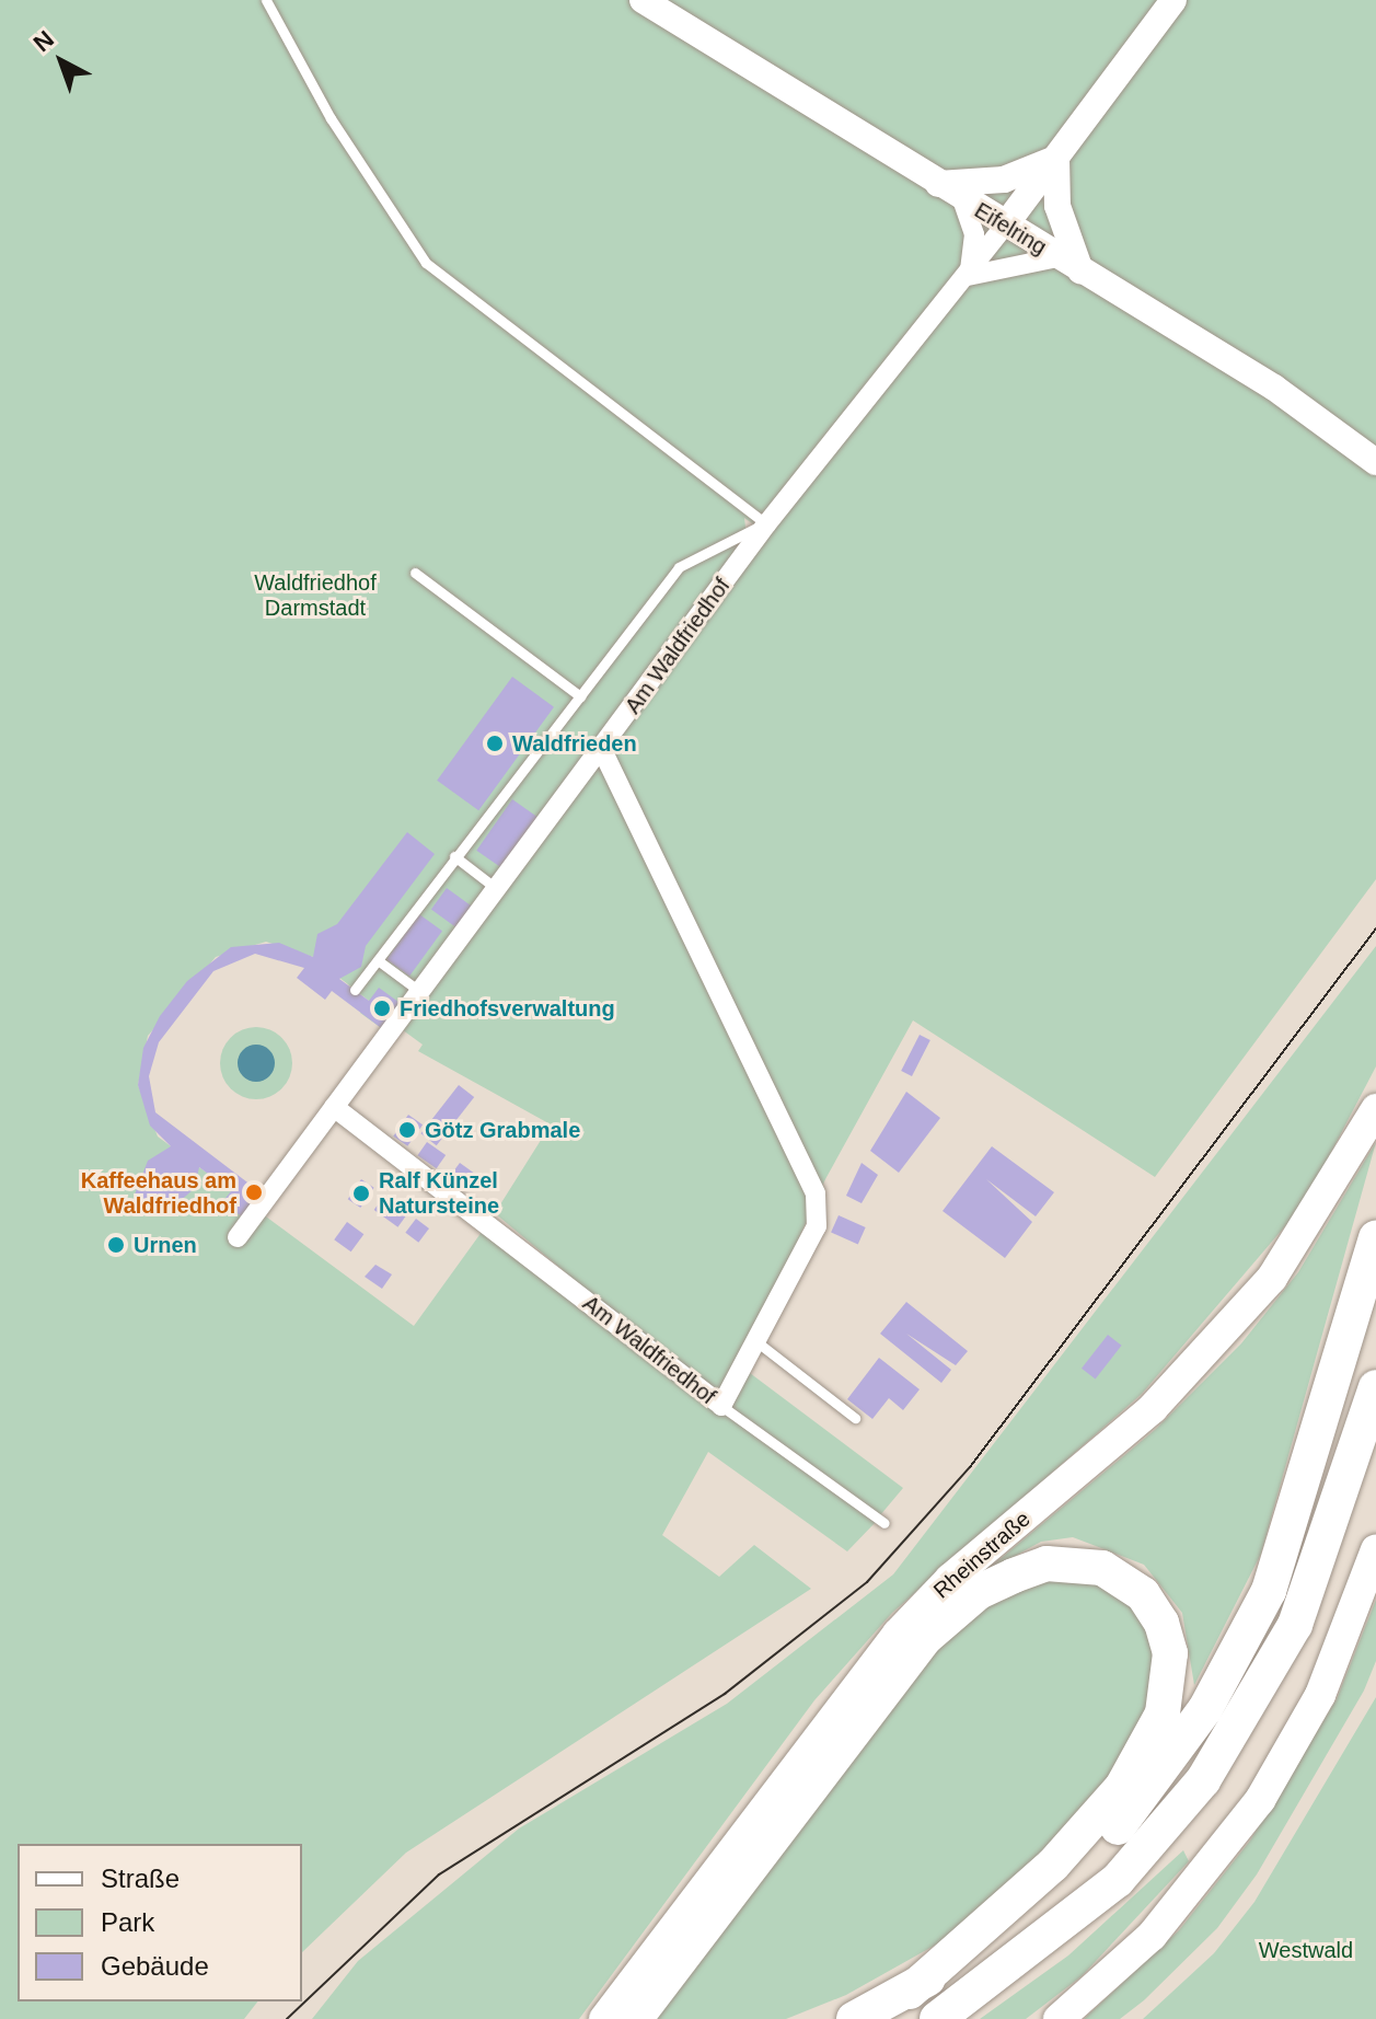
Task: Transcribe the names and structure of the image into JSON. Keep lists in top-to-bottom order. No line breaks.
{"streets":{"main road":["Eifelring","Rheinstraße"],"street":["Am Waldfriedhof"]},"crossings":[["Eifelring","Am Waldfriedhof"]],"parks":["Waldfriedhof Darmstadt","Westwald"],"places":["Waldfrieden","Friedhofsverwaltung","Götz Grabmale","Kaffeehaus am Waldfriedhof","Ralf Künzel Natursteine","Urnen"],"legend":["Straße","Park","Gebäude"],"north":"top left"}
